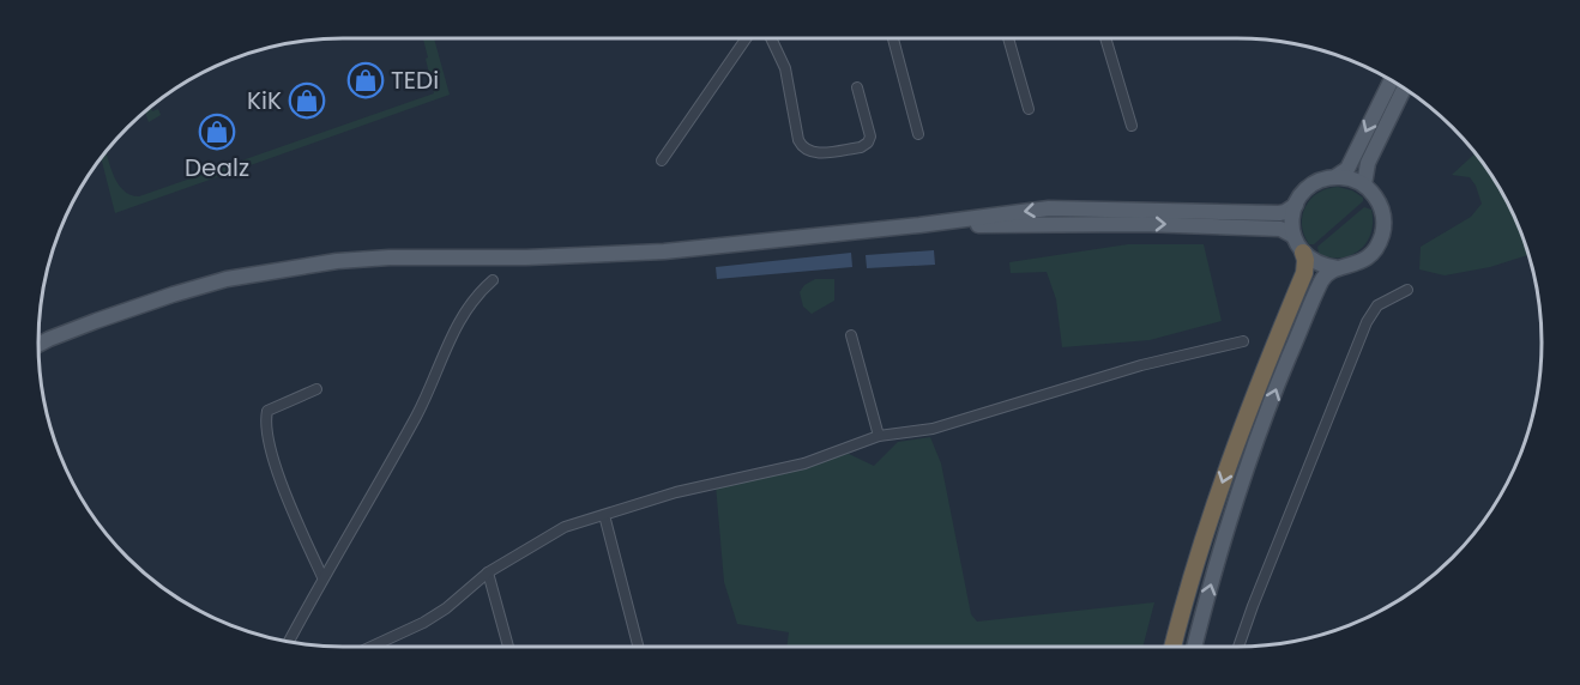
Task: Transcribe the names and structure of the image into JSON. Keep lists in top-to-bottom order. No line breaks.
{"places":{"shop":["TEDi","KiK","Dealz"]}}
